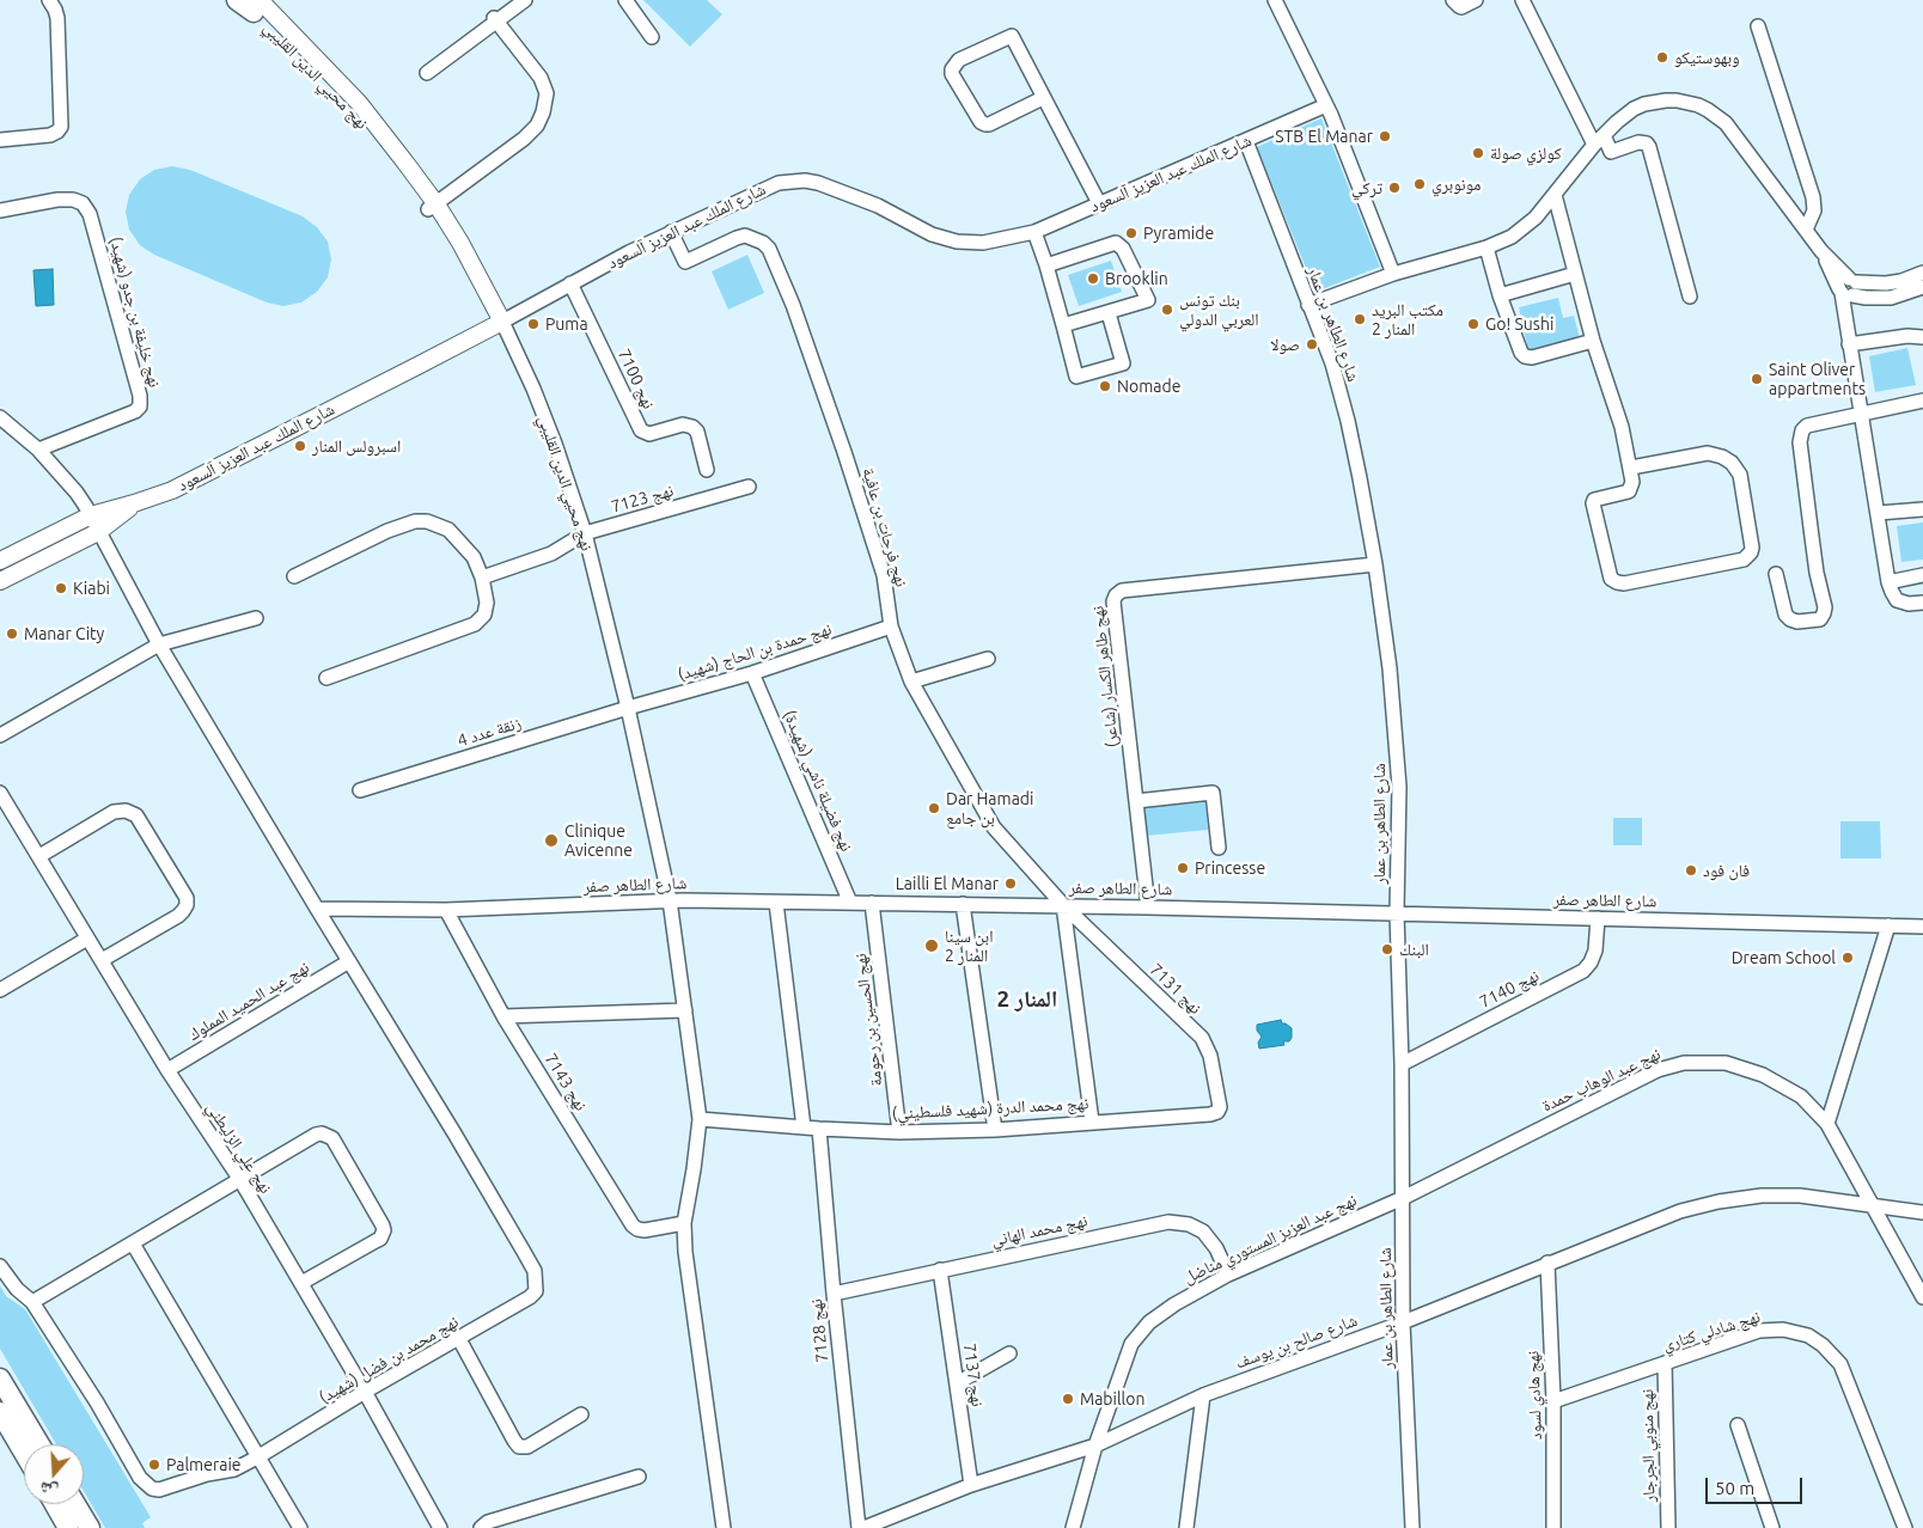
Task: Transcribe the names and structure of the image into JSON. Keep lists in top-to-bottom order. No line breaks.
{"streets":{"main road":["نهج محيي الدين القليبي","شارع الملك عبد العزيز آلسعود"],"street":["نهج خليفة بن جدو (شهيد)","شارع الطاهر بن عمار","نهج 7100","نهج 7123","نهج فرحات بن عافية","نهج حمدة بن الحاج (شهيد)","نهج طاهر الكسار (شاعر)","زنقة عدد 4","نهج فضيلة ناشي (شهيدة)","شارع الطاهر صفر","نهج 7131","نهج 7140","نهج عبد الحميد المملوك","نهج الحسين بن رحومة","نهج عبد الوهاب حمدة","نهج 7143","نهج محمد الدرة (شهيد فلسطيني)","نهج علي الزليطني","نهج محمد الهاني","نهج عبد العزيز المستوري مناضل","نهج 7128","نهج شادلي كتاري","شارع صالح بن يوسف","نهج محمد بن فضل (شهيد)","نهج 7137","نهج هادي لسود","نهج منوبي الجرجار"]},"crossings":[["نهج محيي الدين القليبي","شارع الملك عبد العزيز آلسعود"],["نهج محيي الدين القليبي","نهج 7123"],["نهج محيي الدين القليبي","نهج حمدة بن الحاج (شهيد)"],["نهج محيي الدين القليبي","زنقة عدد 4"],["نهج محيي الدين القليبي","شارع الطاهر صفر"],["نهج محيي الدين القليبي","نهج 7143"],["نهج محيي الدين القليبي","نهج محمد الدرة (شهيد فلسطيني)"],["شارع الملك عبد العزيز آلسعود","شارع الطاهر بن عمار"],["شارع الملك عبد العزيز آلسعود","نهج 7100"],["شارع الملك عبد العزيز آلسعود","نهج فرحات بن عافية"],["شارع الطاهر بن عمار","نهج طاهر الكسار (شاعر)"],["شارع الطاهر بن عمار","شارع الطاهر صفر"],["شارع الطاهر بن عمار","نهج 7140"],["شارع الطاهر بن عمار","نهج عبد الوهاب حمدة"],["شارع الطاهر بن عمار","نهج عبد العزيز المستوري مناضل"],["شارع الطاهر بن عمار","شارع صالح بن يوسف"],["نهج فرحات بن عافية","نهج حمدة بن الحاج (شهيد)"],["نهج فرحات بن عافية","شارع الطاهر صفر"],["نهج فرحات بن عافية","نهج 7131"],["نهج حمدة بن الحاج (شهيد)","زنقة عدد 4"],["نهج حمدة بن الحاج (شهيد)","نهج فضيلة ناشي (شهيدة)"],["نهج طاهر الكسار (شاعر)","شارع الطاهر صفر"],["نهج فضيلة ناشي (شهيدة)","شارع الطاهر صفر"],["شارع الطاهر صفر","نهج 7131"],["شارع الطاهر صفر","نهج 7140"],["شارع الطاهر صفر","نهج الحسين بن رحومة"],["شارع الطاهر صفر","نهج 7143"],["نهج 7131","نهج محمد الدرة (شهيد فلسطيني)"],["نهج عبد الحميد المملوك","نهج علي الزليطني"],["نهج عبد الحميد المملوك","نهج محمد بن فضل (شهيد)"],["نهج الحسين بن رحومة","نهج محمد الدرة (شهيد فلسطيني)"],["نهج عبد الوهاب حمدة","نهج عبد العزيز المستوري مناضل"],["نهج عبد الوهاب حمدة","شارع صالح بن يوسف"],["نهج محمد الدرة (شهيد فلسطيني)","نهج 7128"],["نهج علي الزليطني","نهج محمد بن فضل (شهيد)"],["نهج محمد الهاني","نهج عبد العزيز المستوري مناضل"],["نهج محمد الهاني","نهج 7128"],["نهج محمد الهاني","نهج 7137"],["نهج عبد العزيز المستوري مناضل","شارع صالح بن يوسف"],["نهج شادلي كتاري","نهج هادي لسود"],["نهج شادلي كتاري","نهج منوبي الجرجار"],["شارع صالح بن يوسف","نهج 7137"],["شارع صالح بن يوسف","نهج هادي لسود"]],"districts":["المنار 2"],"places":["وبهوستيكو","STB El Manar","كولزي صولة","مونوبري","تركي","Pyramide","Brooklin","بنك تونس العربي الدولي","مكتب البريد المنار 2","Puma","Go! Sushi","صولا","Saint Oliver appartments","Nomade","اسبرولس المنار","Kiabi","Manar City","Dar Hamadi بن جامع","Clinique Avicenne","Princesse","فان فود","Lailli El Manar","ابن سينا المنار 2","البنك","Dream School","Mabillon","Palmeraie"],"scale_bar":"50 m","north":"bottom"}
